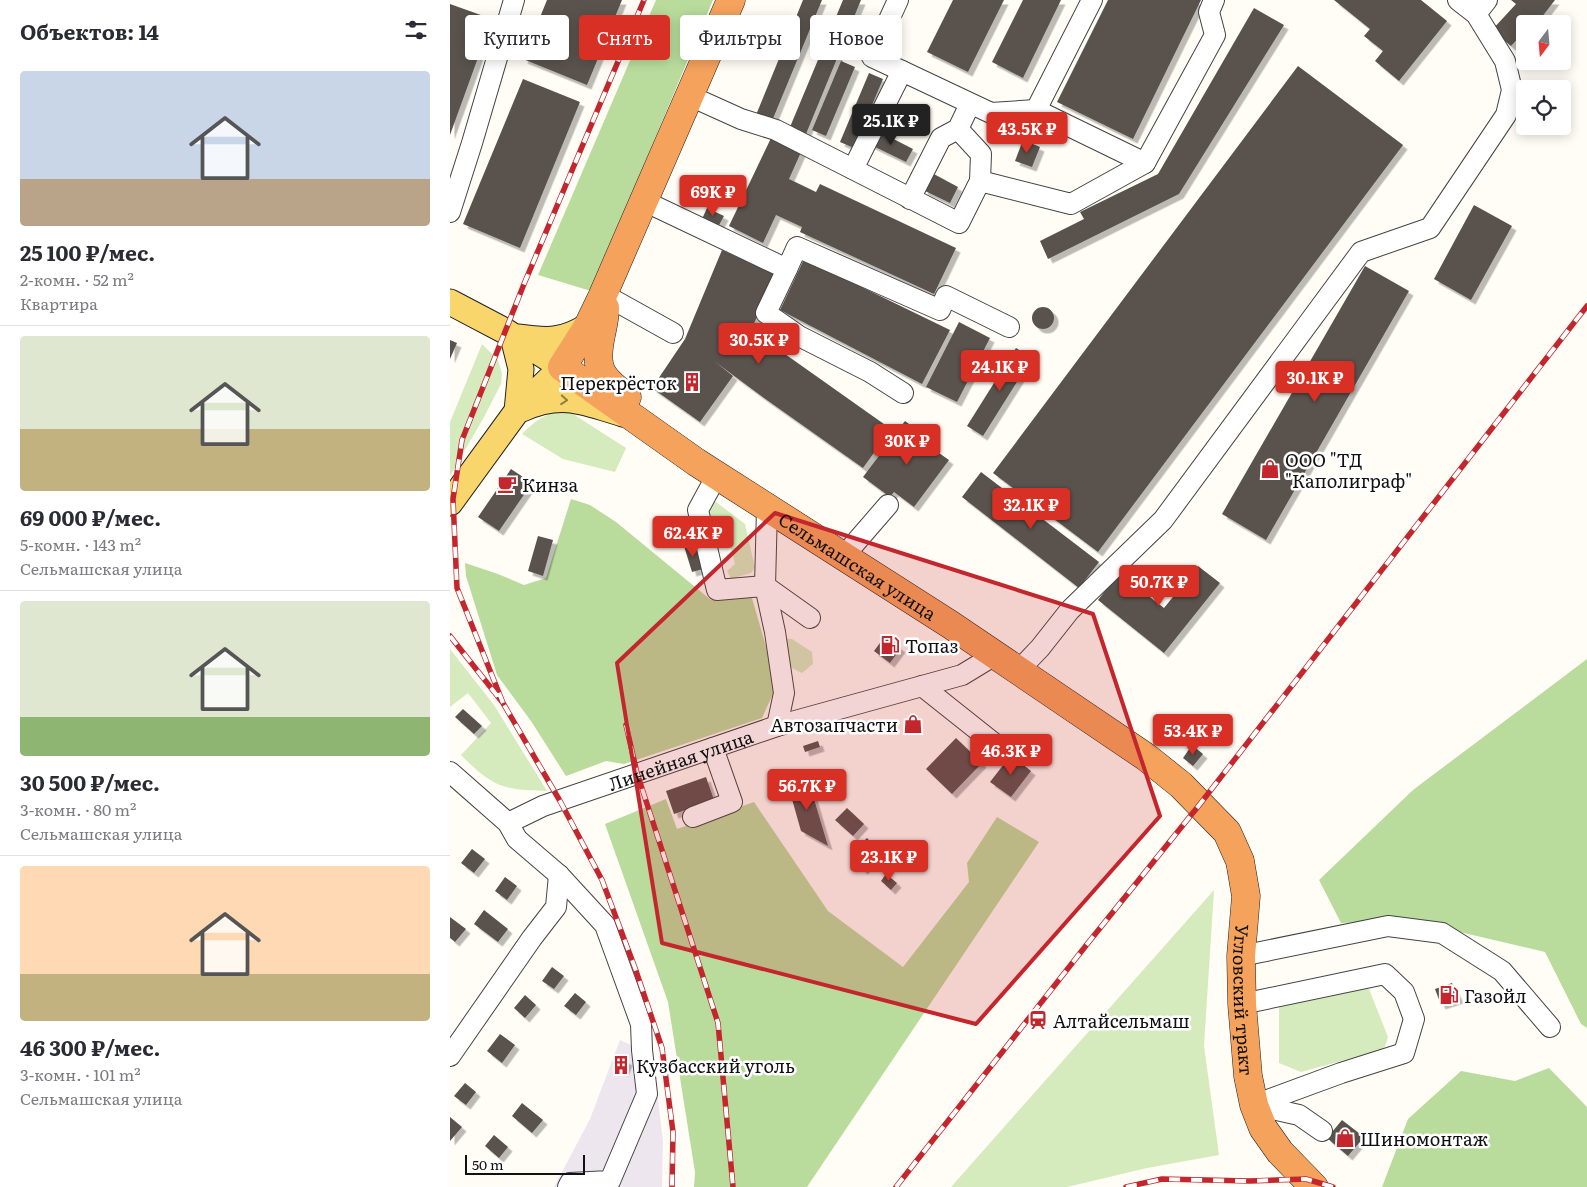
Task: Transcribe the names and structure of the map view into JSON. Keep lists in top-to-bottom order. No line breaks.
{"streets":{"highway":["Сельмашская улица","Угловский тракт"],"street":["Линейная улица"]},"crossings":[["Сельмашская улица","Линейная улица"],["Сельмашская улица","Угловский тракт"]],"places":{"building":["Перекрёсток","Кузбасский уголь"],"shop":["ООО \"ТД \"Каполиграф\"","Автозапчасти","Шиномонтаж"],"cafe":["Кинза"],"fuel station":["Топаз","Газойл"],"station":["Алтайсельмаш"]},"scale_bar":"50 m","north":"bottom","page":{"heading":"Объектов: 14","chip":["Купить","Снять","Фильтры","Новое"],"list":[{"name":"25 100 ₽/мес.","note":"2-комн. · 52 m² · Квартира"},{"name":"69 000 ₽/мес.","note":"5-комн. · 143 m² · Сельмашская улица"},{"name":"30 500 ₽/мес.","note":"3-комн. · 80 m² · Сельмашская улица"},{"name":"46 300 ₽/мес.","note":"3-комн. · 101 m² · Сельмашская улица"}],"price":["25.1K ₽","43.5K ₽","69K ₽","30.5K ₽","24.1K ₽","30.1K ₽","30K ₽","32.1K ₽","62.4K ₽","50.7K ₽","53.4K ₽","46.3K ₽","56.7K ₽","23.1K ₽"],"scale":"50 m"}}
